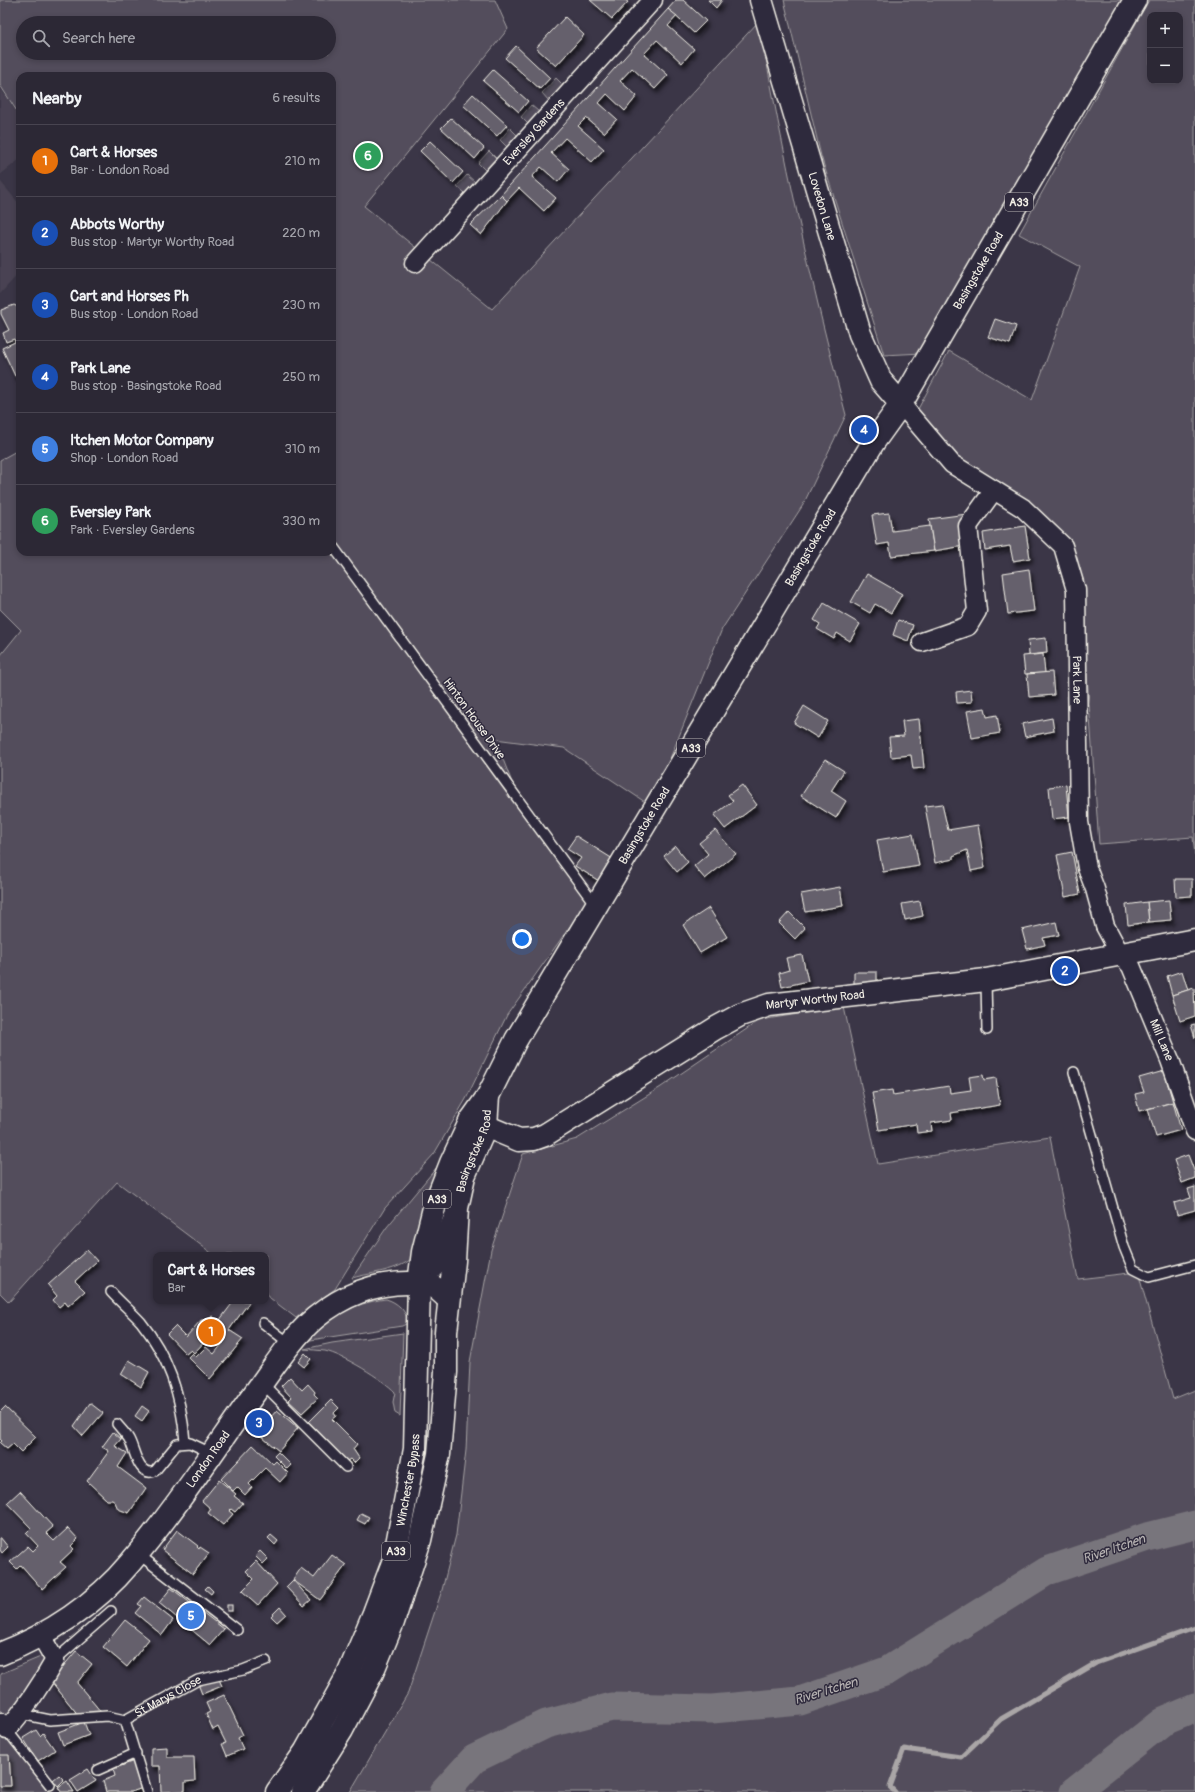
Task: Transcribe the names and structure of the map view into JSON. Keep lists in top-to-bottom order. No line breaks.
{"streets":{"main road":["A33","Lovedon Lane","Basingstoke Road","Martyr Worthy Road","London Road","Winchester Bypass"],"street":["Eversley Gardens","Park Lane","Mill Lane"],"lane":["Hinton House Drive","St Marys Close"]},"crossings":[["Lovedon Lane","Basingstoke Road"],["Lovedon Lane","Park Lane"],["Basingstoke Road","Park Lane"],["Basingstoke Road","Hinton House Drive"],["Basingstoke Road","Martyr Worthy Road"],["Basingstoke Road","London Road"],["Basingstoke Road","Winchester Bypass"],["Park Lane","Martyr Worthy Road"],["Park Lane","Mill Lane"],["Martyr Worthy Road","Mill Lane"],["London Road","Winchester Bypass"]],"water":["River Itchen"],"page":{"map_buttons":["+","−"],"search":"Search here","heading":["Nearby","6 results"],"list":[{"mark":"1","name":"Cart & Horses","note":"Bar · London Road","value":"210 m"},{"mark":"2","name":"Abbots Worthy","note":"Bus stop · Martyr Worthy Road","value":"220 m"},{"mark":"3","name":"Cart and Horses Ph","note":"Bus stop · London Road","value":"230 m"},{"mark":"4","name":"Park Lane","note":"Bus stop · Basingstoke Road","value":"250 m"},{"mark":"5","name":"Itchen Motor Company","note":"Shop · London Road","value":"310 m"},{"mark":"6","name":"Eversley Park","note":"Park · Eversley Gardens","value":"330 m"}],"pins":["6","4","2","1","3","5"],"popup":["Cart & Horses","Bar"]}}
